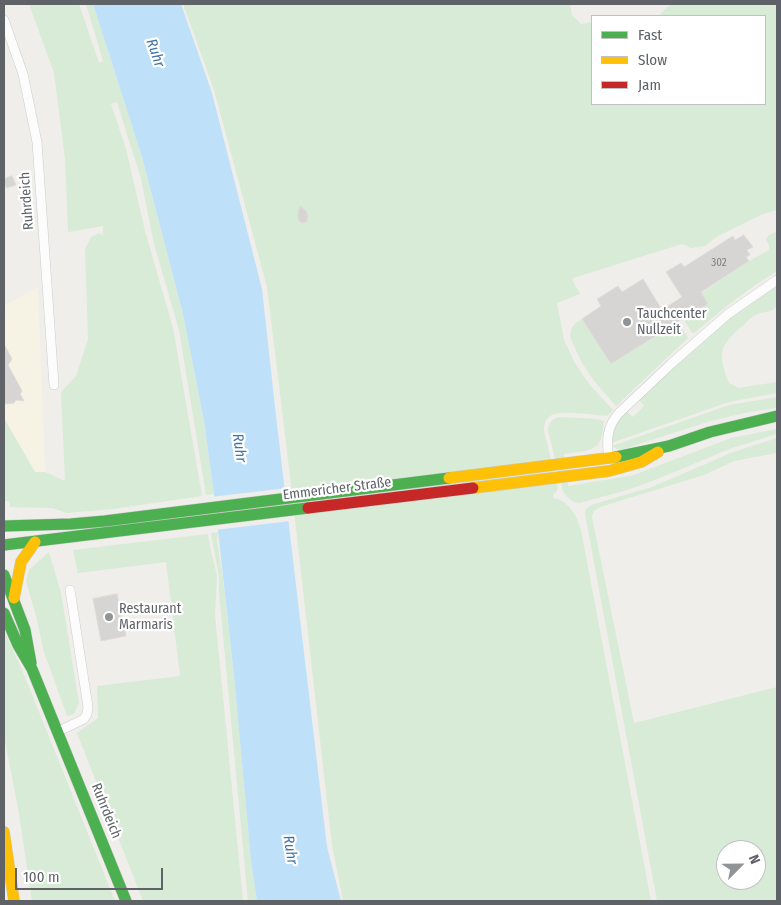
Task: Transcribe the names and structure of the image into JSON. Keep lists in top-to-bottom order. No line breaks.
{"streets":{"main road":["Ruhrdeich","Emmericher Straße"]},"water":["Ruhr"],"places":["Tauchcenter Nullzeit","Restaurant Marmaris"],"house_numbers":["302"],"legend":["Fast","Slow","Jam"],"scale_bar":"100 m","north":"top right"}
